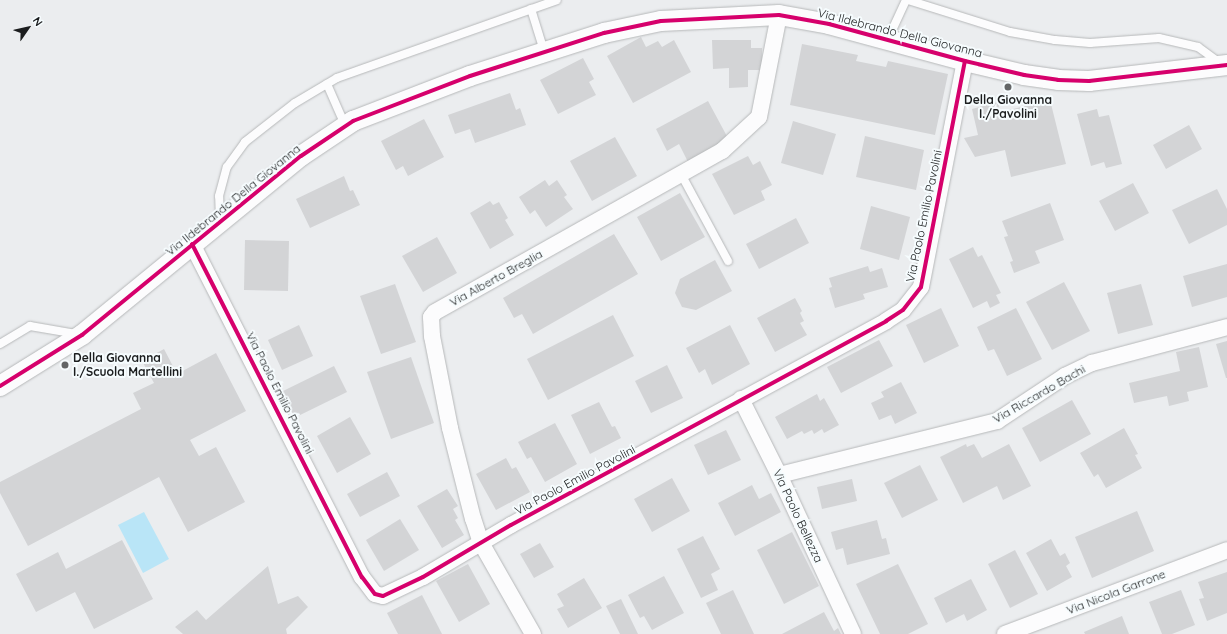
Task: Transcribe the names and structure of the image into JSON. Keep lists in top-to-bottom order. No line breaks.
{"streets":{"street":["Via Ildebrando Della Giovanna","Via Paolo Emilio Pavolini","Via Alberto Breglia","Via Riccardo Bachi","Via Paolo Bellezza","Via Nicola Garrone"]},"crossings":[["Via Ildebrando Della Giovanna","Via Paolo Emilio Pavolini"],["Via Ildebrando Della Giovanna","Via Alberto Breglia"],["Via Paolo Emilio Pavolini","Via Alberto Breglia"],["Via Paolo Emilio Pavolini","Via Paolo Bellezza"],["Via Riccardo Bachi","Via Paolo Bellezza"]],"places":["Della Giovanna I./Pavolini","Della Giovanna I./Scuola Martellini"],"north":"top right"}
